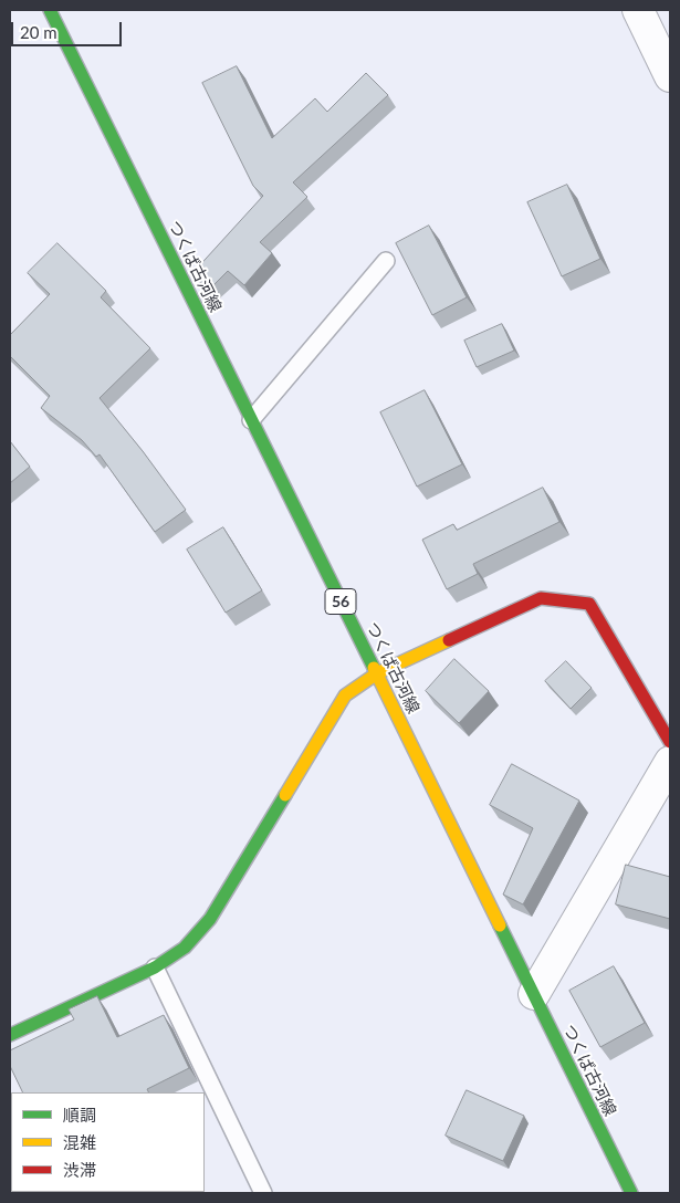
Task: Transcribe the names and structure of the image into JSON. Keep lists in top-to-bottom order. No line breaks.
{"streets":{"main road":["つくば古河線","56"]},"legend":["順調","混雑","渋滞"],"scale_bar":"20 m"}
